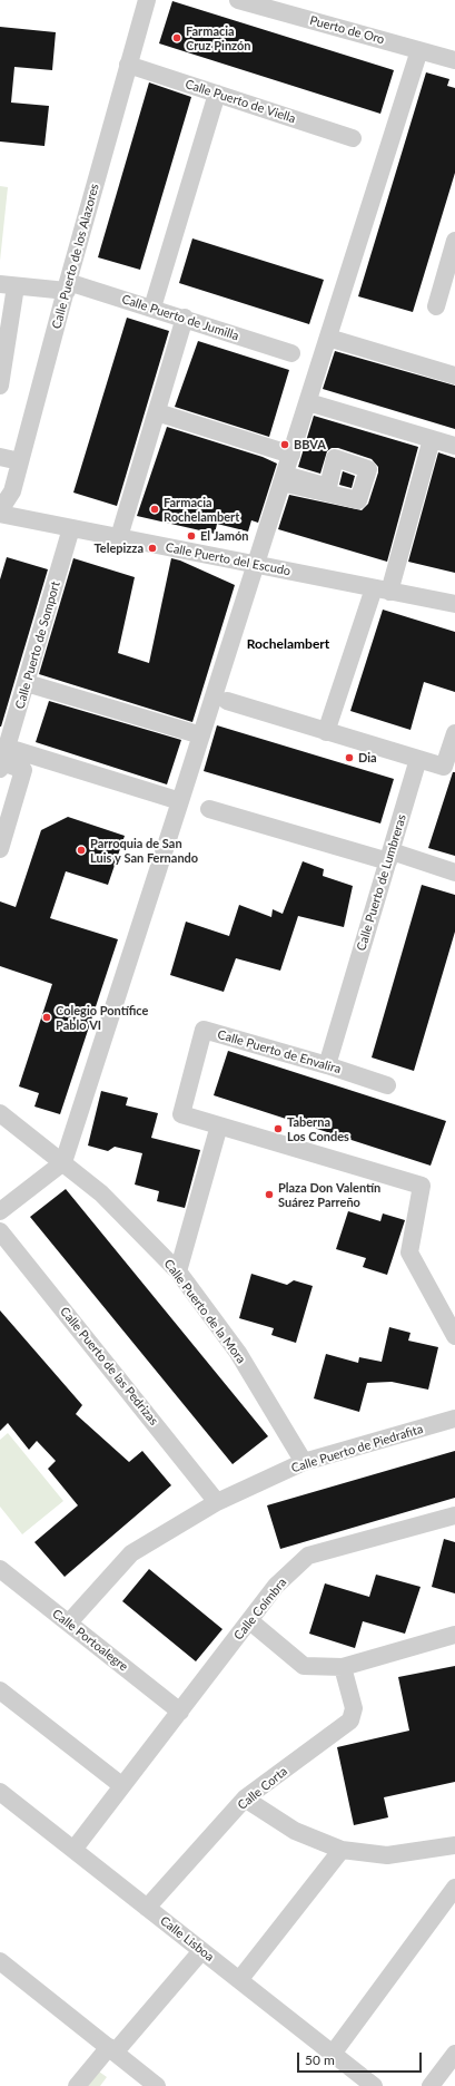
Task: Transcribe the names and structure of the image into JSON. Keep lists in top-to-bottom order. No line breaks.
{"streets":{"street":["Puerto de Oro","Calle Puerto de Viella","Calle Puerto de los Alazores","Calle Puerto de Jumilla","Calle Puerto del Escudo","Calle Puerto de Somport","Calle Puerto de Lumbreras","Calle Puerto de Envalira","Calle Puerto de la Mora","Calle Puerto de las Pedrizas","Calle Puerto de Piedrafita","Calle Coímbra","Calle Portoalegre","Calle Corta","Calle Lisboa"]},"crossings":[["Calle Puerto de Viella","Calle Puerto de los Alazores"],["Calle Puerto de los Alazores","Calle Puerto de Jumilla"],["Calle Puerto del Escudo","Calle Puerto de Somport"],["Calle Puerto de Lumbreras","Calle Puerto de Envalira"],["Calle Puerto de la Mora","Calle Puerto de Piedrafita"],["Calle Puerto de las Pedrizas","Calle Puerto de Piedrafita"],["Calle Puerto de Piedrafita","Calle Portoalegre"],["Calle Coímbra","Calle Portoalegre"],["Calle Coímbra","Calle Lisboa"],["Calle Corta","Calle Lisboa"]],"districts":["Rochelambert"],"places":["Farmacia Cruz Pinzón","BBVA","Farmacia Rochelambert","El Jamón","Telepizza","Dia","Parroquia de San Luis y San Fernando","Colegio Pontífice Pablo VI","Taberna Los Condes","Plaza Don Valentín Suárez Parreño"],"scale_bar":"50 m"}
